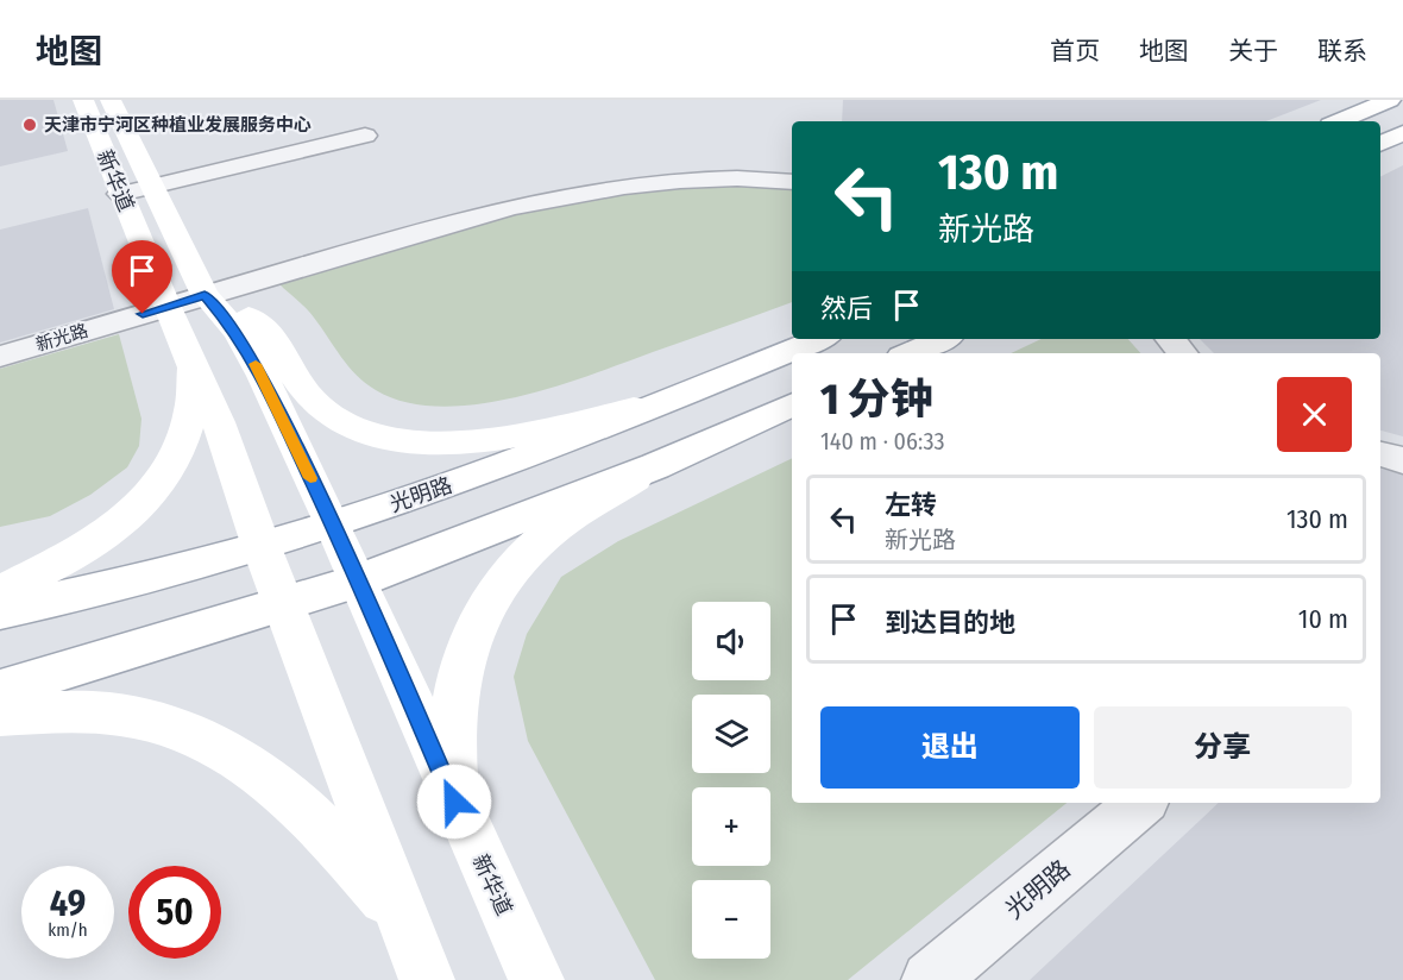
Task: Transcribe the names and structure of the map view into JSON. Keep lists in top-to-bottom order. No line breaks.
{"streets":{"main road":["新华道","光明路"],"street":["新光路"]},"crossings":[["新华道","新光路"],["新华道","光明路"]],"places":["天津市宁河区种植业发展服务中心"],"page":{"header":"地图","nav":["首页","地图","关于","联系"],"turn":["130 m","新光路"],"then":"然后","heading":["1 分钟","140 m · 06:33"],"list":[{"name":"左转","note":"新光路","value":"130 m"},{"name":"到达目的地","value":"10 m"}],"map_buttons":["+","−"],"buttons":["退出","分享"],"speed":"49 km/h","limit":"50"}}
